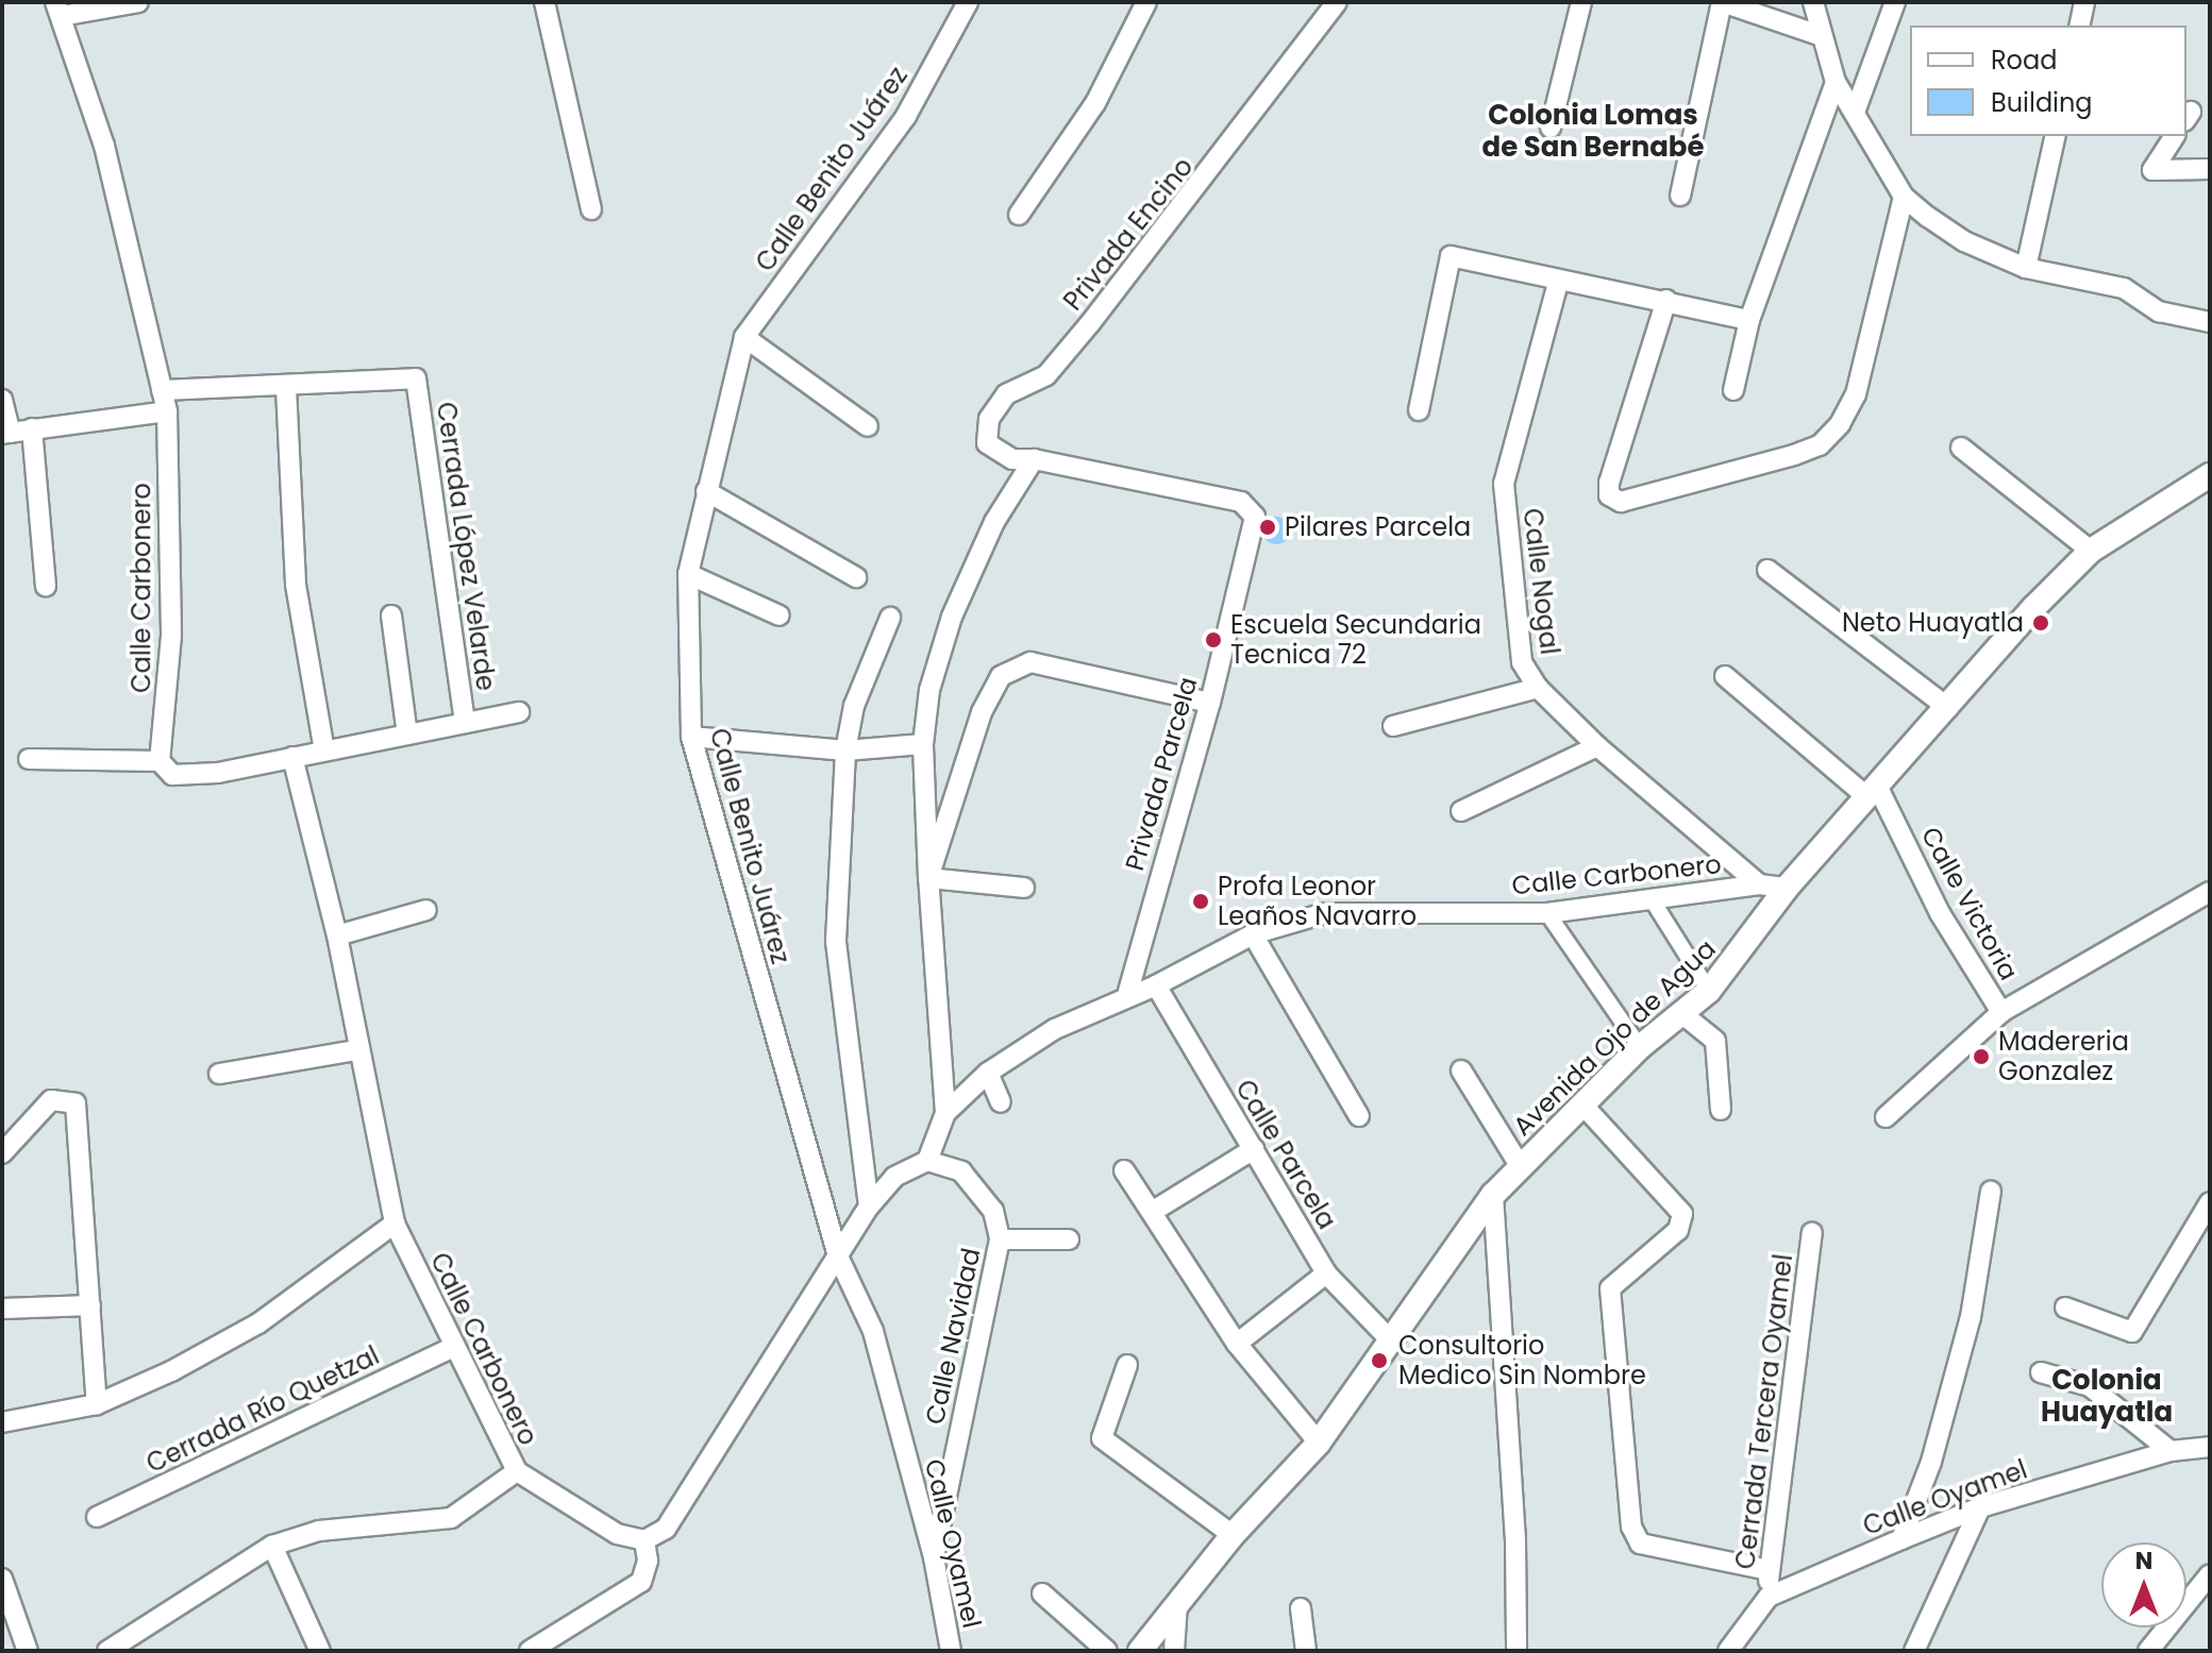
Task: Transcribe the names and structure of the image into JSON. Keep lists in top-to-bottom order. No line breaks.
{"streets":{"street":["Calle Benito Juárez","Privada Encino","Cerrada López Velarde","Calle Nogal","Calle Carbonero","Privada Parcela","Calle Victoria","Avenida Ojo de Agua","Calle Parcela","Calle Navidad","Cerrada Río Quetzal","Cerrada Tercera Oyamel","Calle Oyamel"]},"crossings":[["Calle Benito Juárez","Calle Oyamel"],["Privada Encino","Privada Parcela"],["Cerrada López Velarde","Calle Carbonero"],["Calle Nogal","Calle Carbonero"],["Calle Carbonero","Privada Parcela"],["Calle Carbonero","Avenida Ojo de Agua"],["Calle Carbonero","Calle Parcela"],["Calle Carbonero","Calle Navidad"],["Calle Carbonero","Cerrada Río Quetzal"],["Calle Victoria","Avenida Ojo de Agua"],["Avenida Ojo de Agua","Calle Parcela"],["Calle Navidad","Calle Oyamel"],["Cerrada Tercera Oyamel","Calle Oyamel"]],"districts":["Colonia Lomas de San Bernabé","Colonia Huayatla"],"places":["Pilares Parcela","Neto Huayatla","Escuela Secundaria Tecnica 72","Profa Leonor Leaños Navarro","Madereria Gonzalez","Consultorio Medico Sin Nombre"],"legend":["Road","Building"],"north":"top"}
